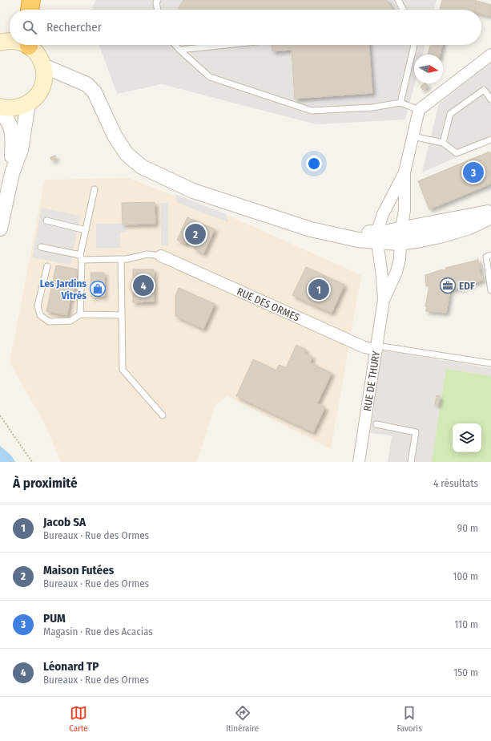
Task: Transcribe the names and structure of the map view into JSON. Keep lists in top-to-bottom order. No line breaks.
{"streets":{"street":["RUE DES ORMES","RUE DE THURY"]},"crossings":[["RUE DES ORMES","RUE DE THURY"]],"places":{"office":["EDF"],"shop":["Les Jardins Vitrés"]},"north":"right","page":{"search":"Rechercher","pins":["3","2","4","1"],"heading":["À proximité","4 résultats"],"list":[{"mark":"1","name":"Jacob SA","note":"Bureaux · Rue des Ormes","value":"90 m"},{"mark":"2","name":"Maison Futées","note":"Bureaux · Rue des Ormes","value":"100 m"},{"mark":"3","name":"PUM","note":"Magasin · Rue des Acacias","value":"110 m"},{"mark":"4","name":"Léonard TP","note":"Bureaux · Rue des Ormes","value":"150 m"}],"nav":["Carte","Itinéraire","Favoris"]}}
